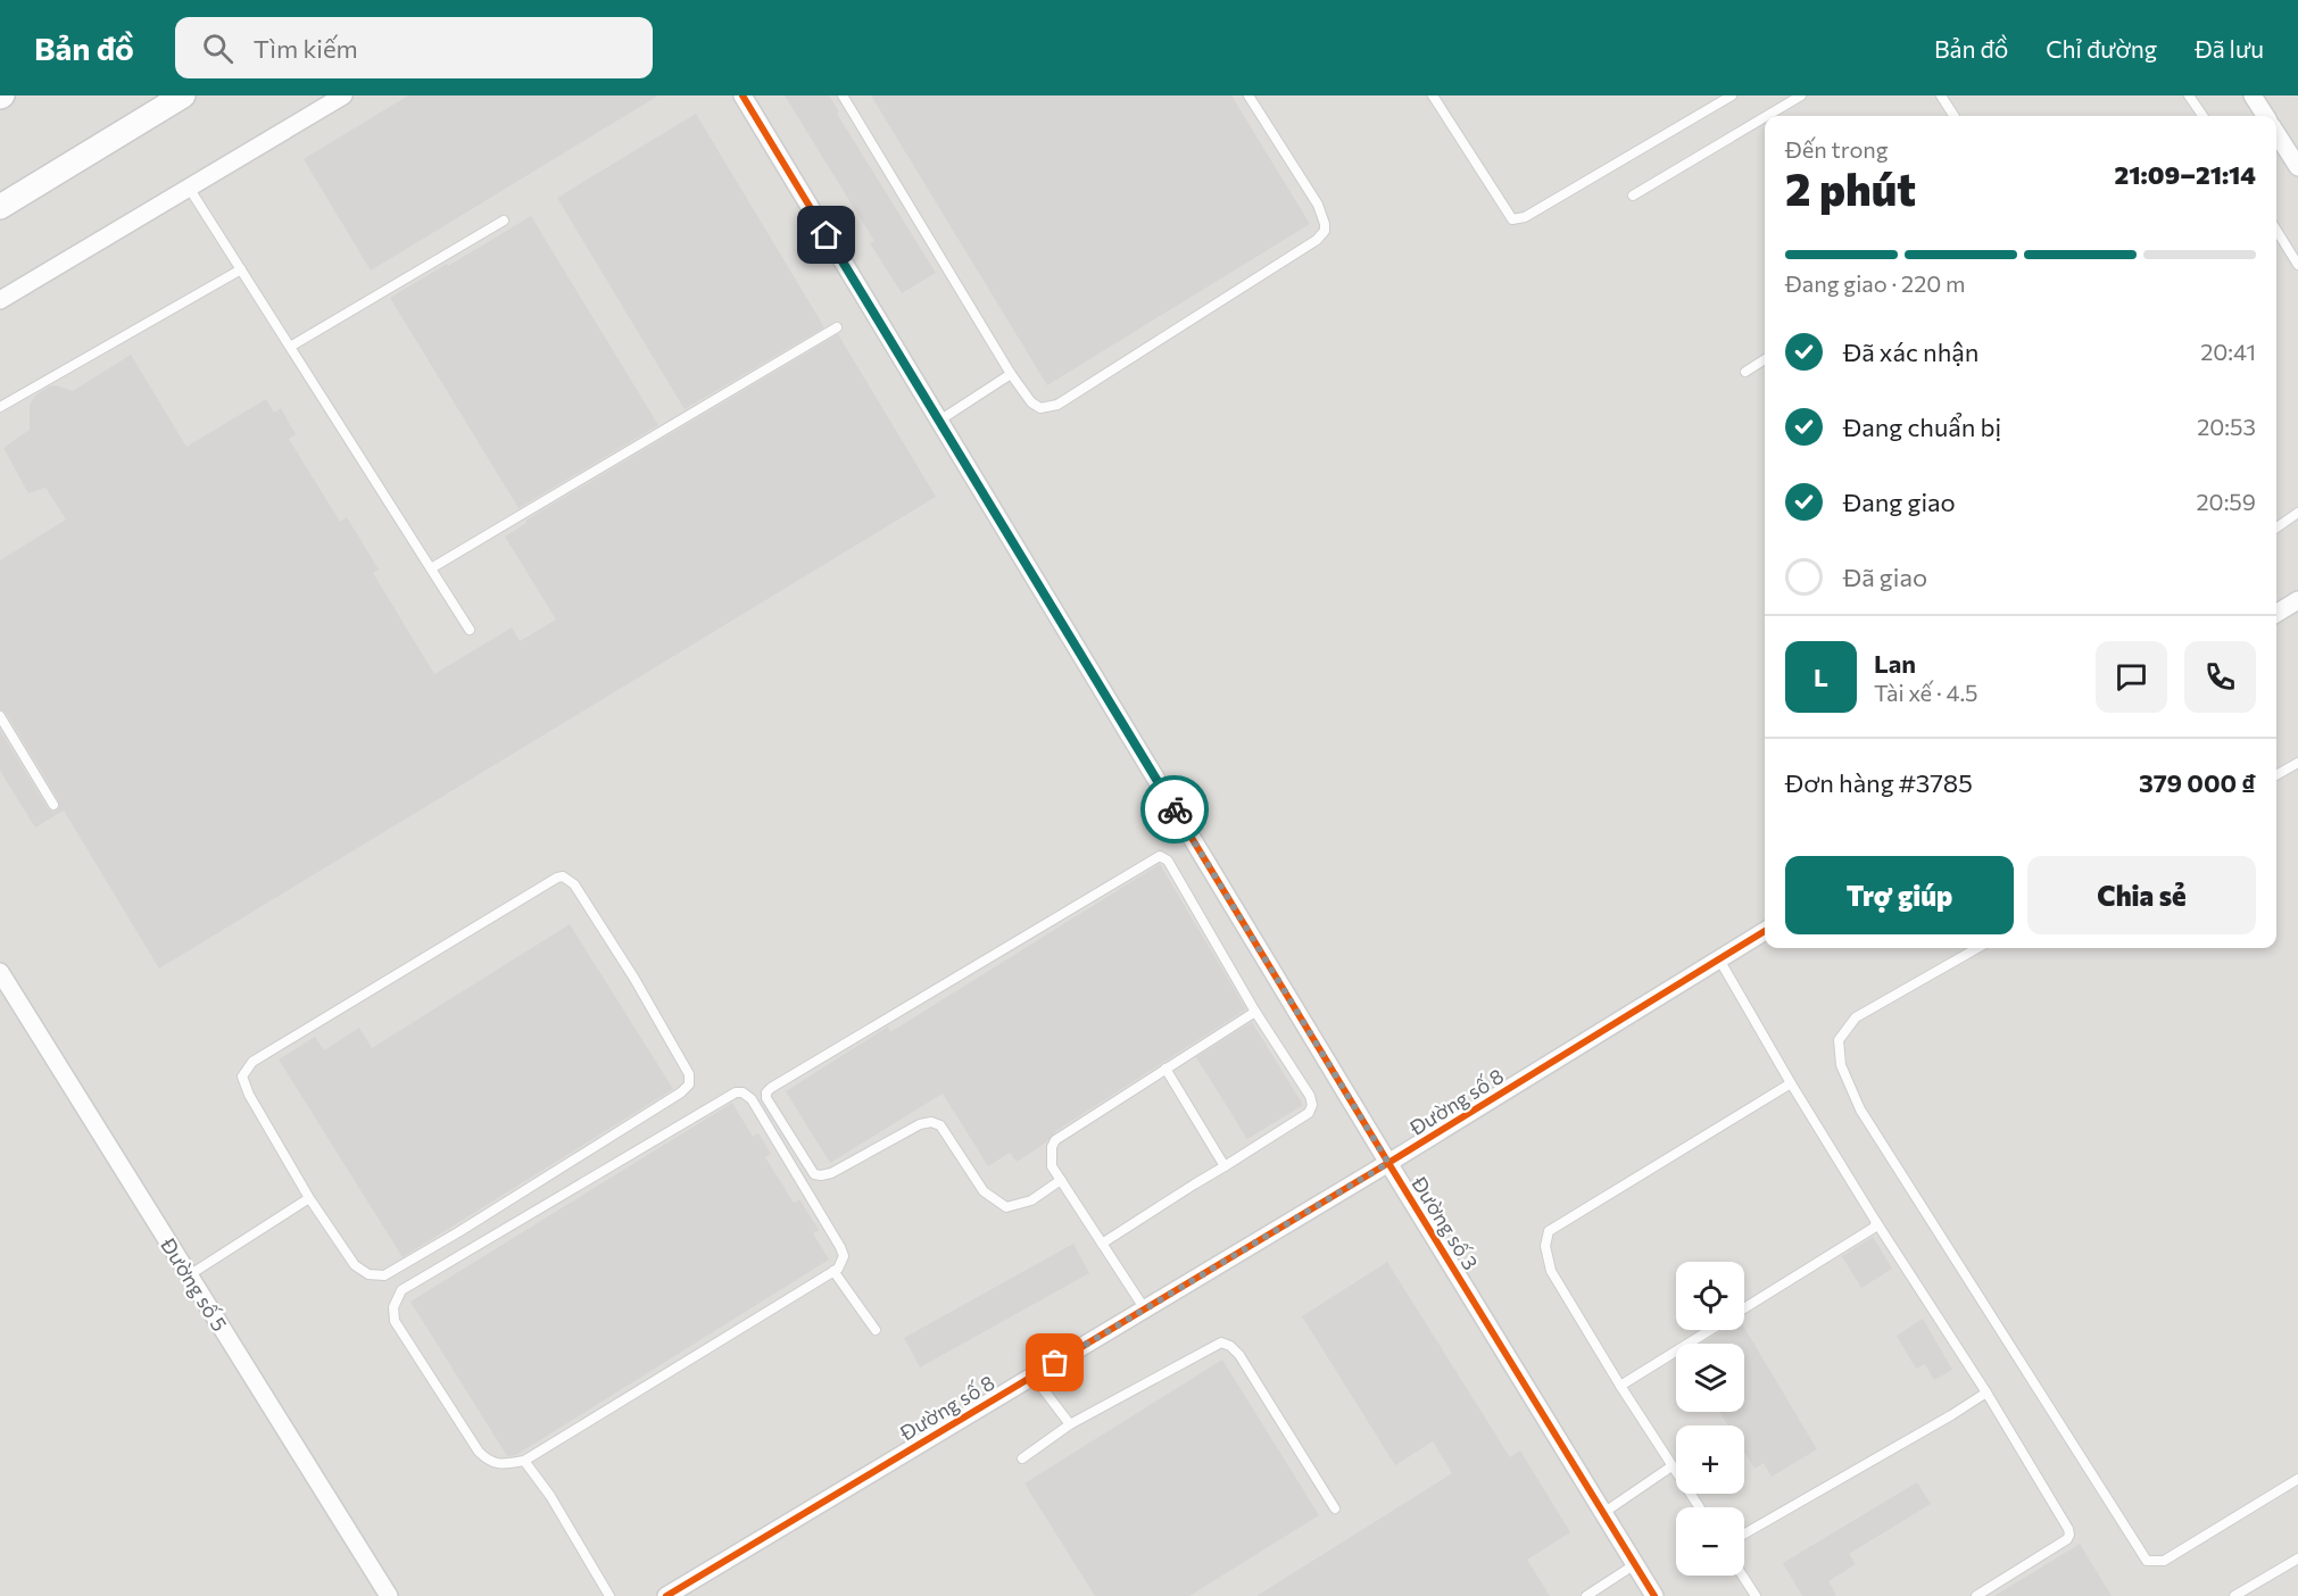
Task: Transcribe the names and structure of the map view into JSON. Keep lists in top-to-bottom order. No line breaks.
{"streets":{"street":["Đường số 8","Đường số 3","Đường số 5"]},"crossings":[["Đường số 8","Đường số 3"]],"page":{"header":"Bản đồ","search":"Tìm kiếm","nav":["Bản đồ","Chỉ đường","Đã lưu"],"heading":["2 phút","Đến trong","21:09–21:14"],"panel":["Lan","Tài xế · 4.5","Đơn hàng #3785","379 000 ₫"],"bar":"Đang giao · 220 m","list":[["Đã xác nhận","20:41"],["Đang chuẩn bị","20:53"],["Đang giao","20:59"],"Đã giao"],"round":"L","buttons":["Trợ giúp","Chia sẻ"],"map_buttons":["+","−"]}}
